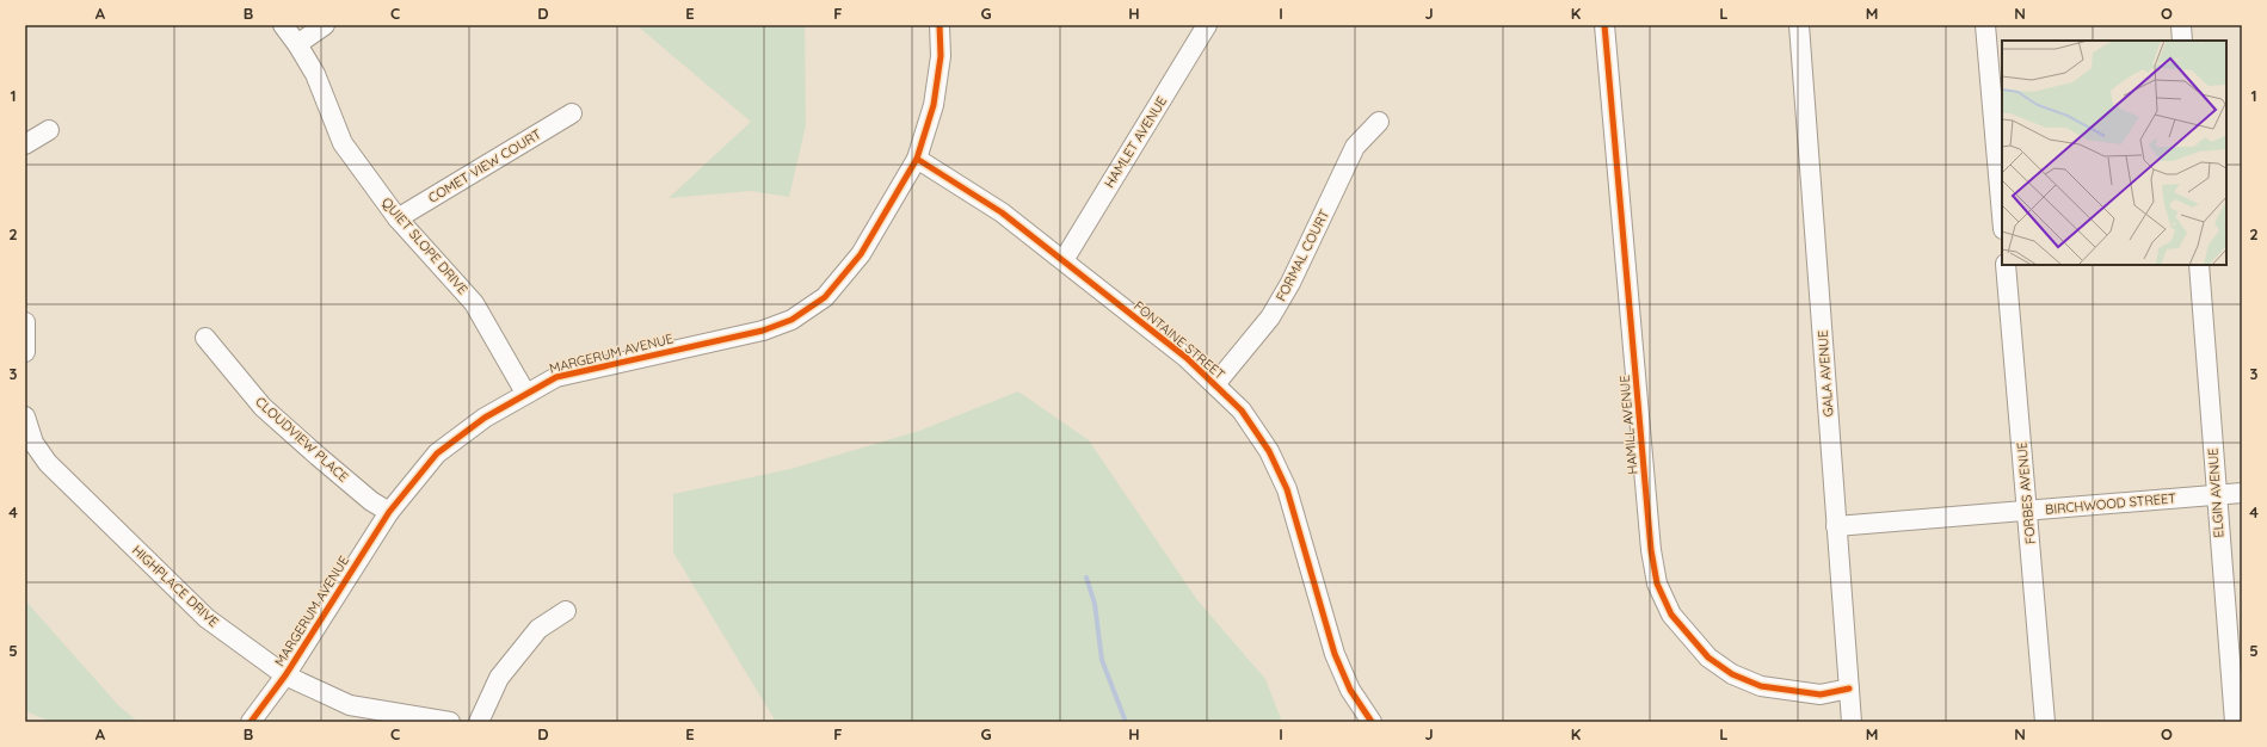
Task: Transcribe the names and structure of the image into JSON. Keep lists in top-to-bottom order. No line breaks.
{"streets":{"street":["HAMLET AVENUE","COMET VIEW COURT","QUIET SLOPE DRIVE","FORMAL COURT","FONTAINE STREET","MARGERUM AVENUE","GALA AVENUE","HAMILL AVENUE","CLOUDVIEW PLACE","FORBES AVENUE","ELGIN AVENUE","BIRCHWOOD STREET","HIGHPLACE DRIVE"]},"crossings":[["HAMLET AVENUE","FONTAINE STREET"],["COMET VIEW COURT","QUIET SLOPE DRIVE"],["QUIET SLOPE DRIVE","MARGERUM AVENUE"],["FORMAL COURT","FONTAINE STREET"],["FONTAINE STREET","MARGERUM AVENUE"],["MARGERUM AVENUE","CLOUDVIEW PLACE"],["MARGERUM AVENUE","HIGHPLACE DRIVE"],["GALA AVENUE","HAMILL AVENUE"],["GALA AVENUE","BIRCHWOOD STREET"],["FORBES AVENUE","BIRCHWOOD STREET"],["ELGIN AVENUE","BIRCHWOOD STREET"]],"grid":{"columns":["A","B","C","D","E","F","G","H","I","J","K","L","M","N","O"],"rows":["1","2","3","4","5"]}}
